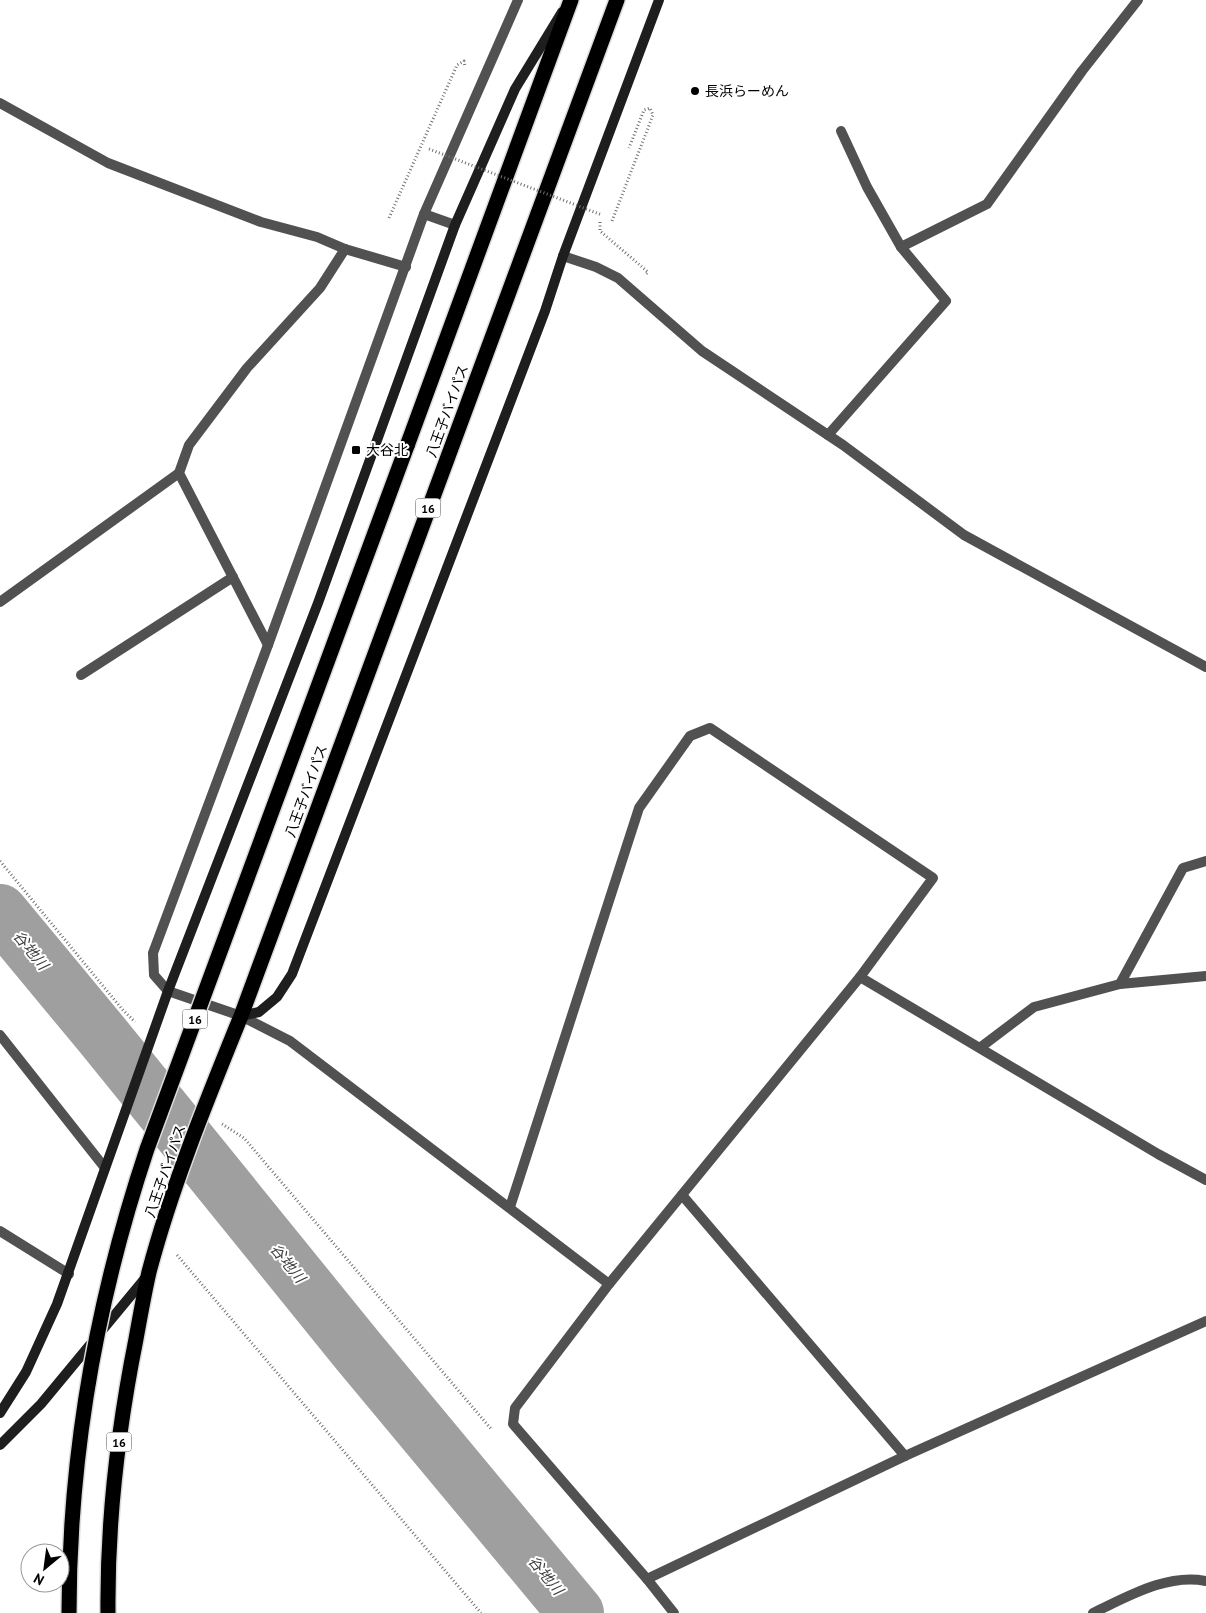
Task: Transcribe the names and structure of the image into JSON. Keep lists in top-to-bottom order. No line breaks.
{"streets":{"highway":["八王子バイパス","16"]},"water":["谷地川"],"places":{"other":["長浜らーめん"],"transit":["大谷北"]},"north":"bottom left"}
